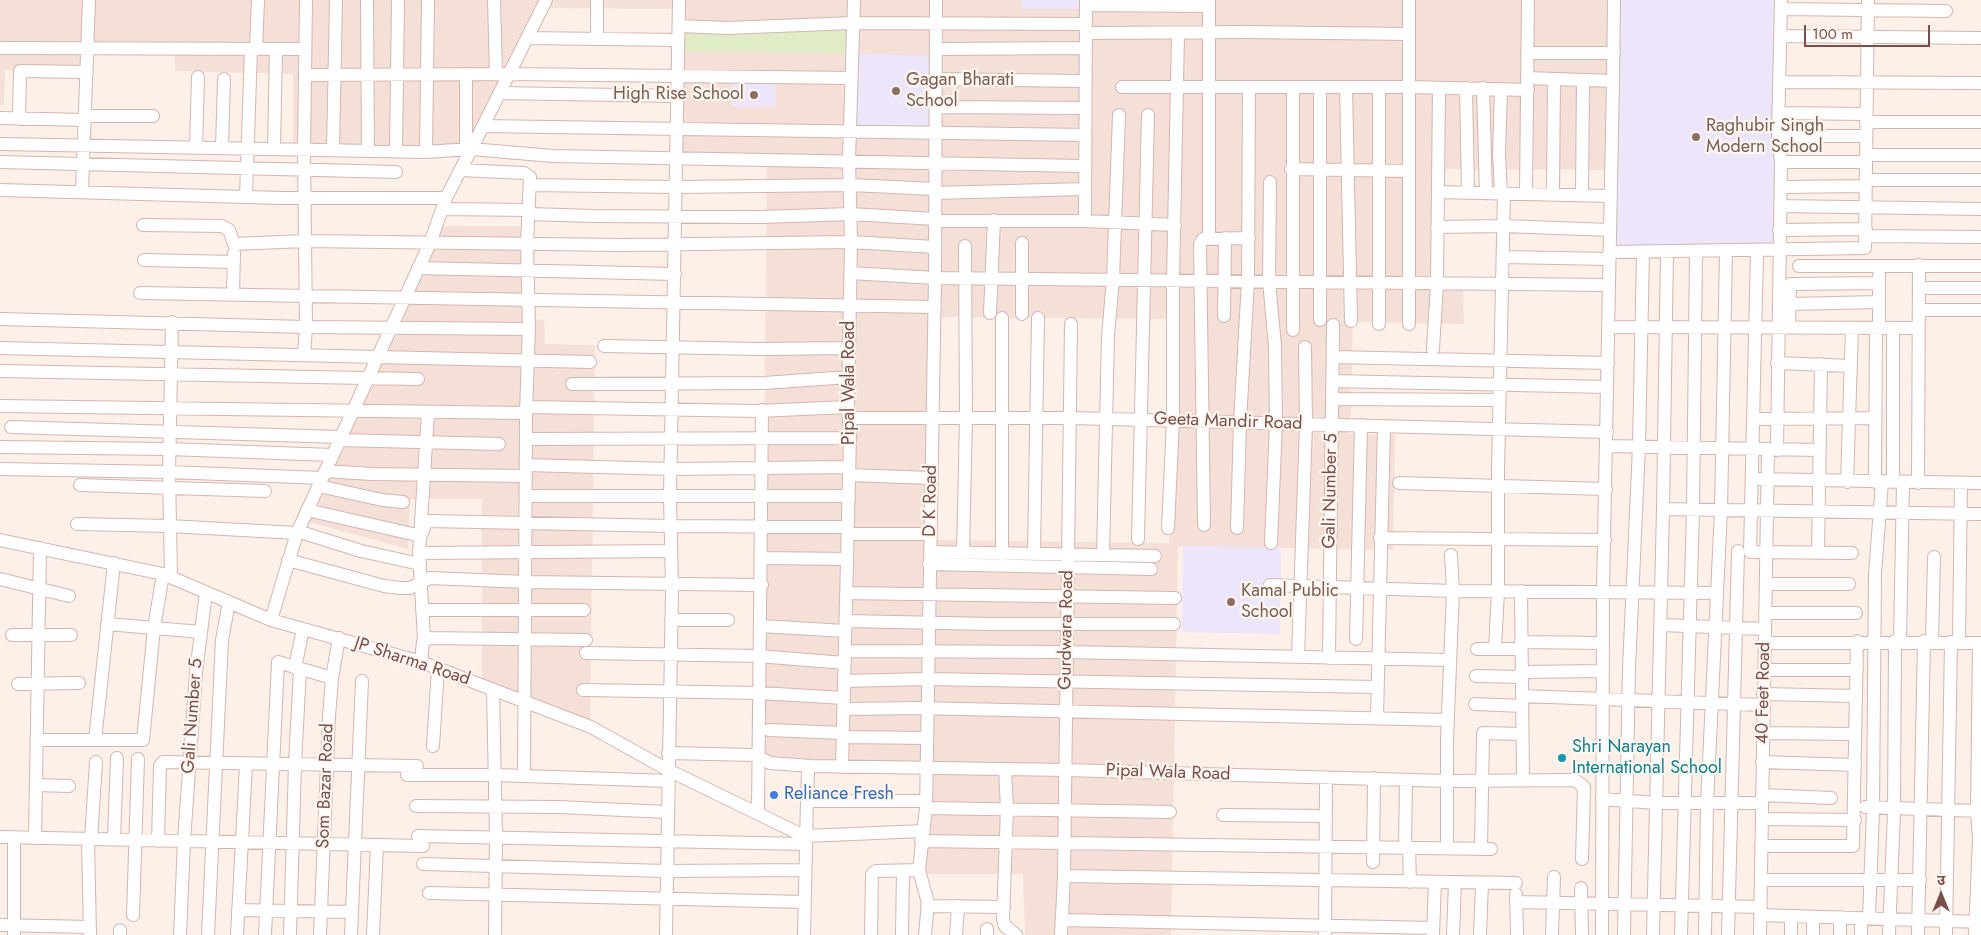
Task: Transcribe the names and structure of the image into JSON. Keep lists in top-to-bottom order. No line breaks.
{"streets":{"street":["Pipal Wala Road","Geeta Mandir Road","Gali Number 5","D K Road","Gurdwara Road","JP Sharma Road","40 Feet Road","Som Bazar Road"]},"crossings":[["Pipal Wala Road","Geeta Mandir Road"],["Pipal Wala Road","D K Road"],["Pipal Wala Road","Gurdwara Road"],["Geeta Mandir Road","Gali Number 5"],["Geeta Mandir Road","D K Road"],["Geeta Mandir Road","Gurdwara Road"],["Gali Number 5","JP Sharma Road"],["JP Sharma Road","Som Bazar Road"]],"places":["Gagan Bharati School","High Rise School","Raghubir Singh Modern School","Kamal Public School","Shri Narayan International School","Reliance Fresh"],"scale_bar":"100 m","north":"top"}
